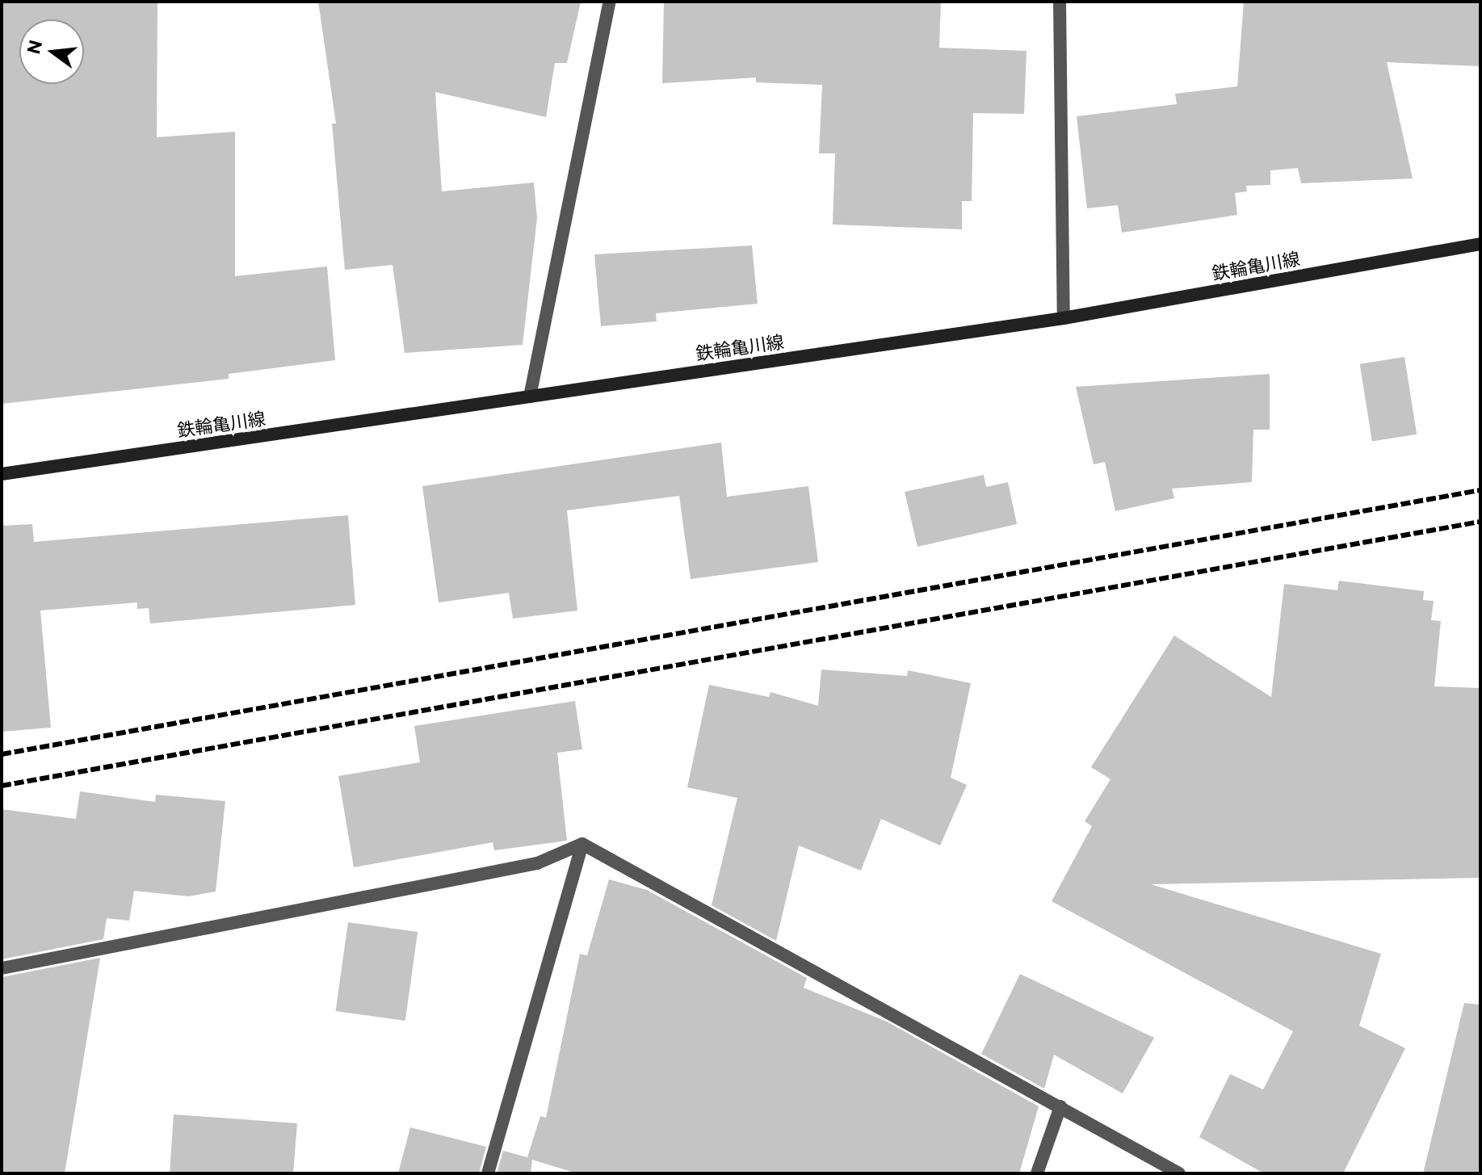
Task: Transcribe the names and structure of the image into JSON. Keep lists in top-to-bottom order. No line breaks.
{"streets":{"main road":["鉄輪亀川線"]},"north":"left"}
